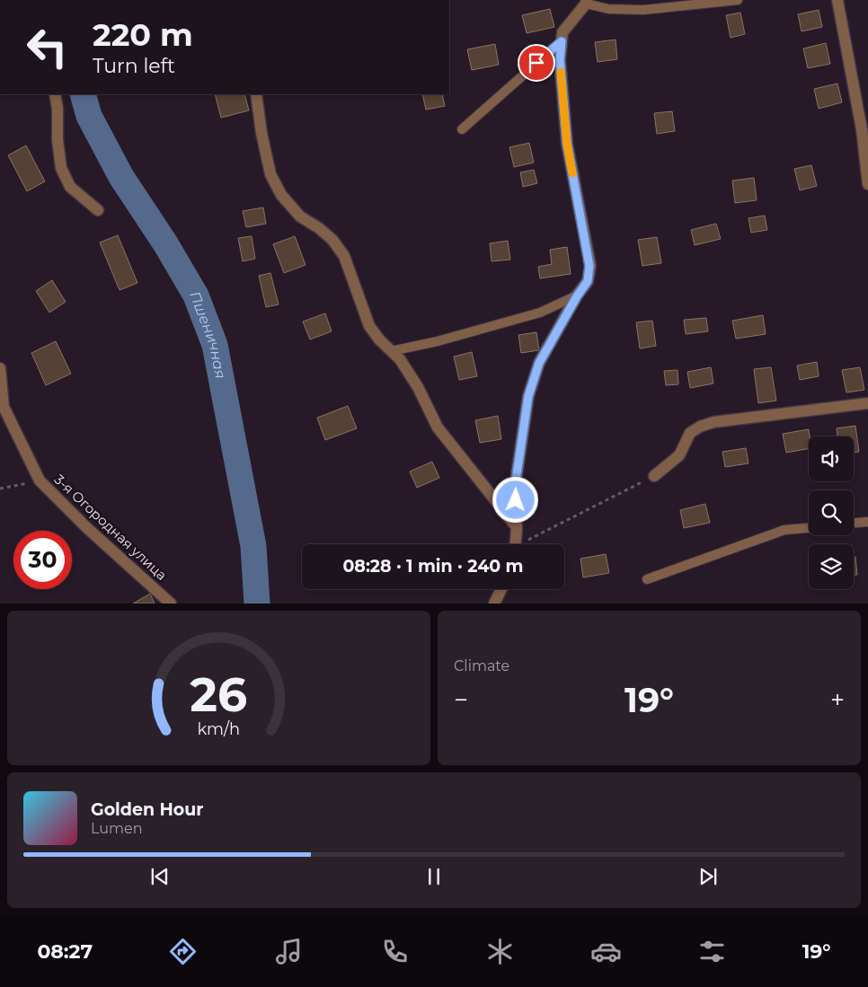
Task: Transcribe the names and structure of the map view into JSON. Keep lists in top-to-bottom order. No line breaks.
{"streets":{"street":["3-я Огородная улица"]},"water":["Пшеничная"],"page":{"turn":["220 m","Turn left"],"limit":"30","trip":"08:28 · 1 min · 240 m","tile":"Climate","heat":["−","19°","+"],"song":["Golden Hour","Lumen"],"tabs":["08:27","19°"],"gauge":["26","km/h"]}}
